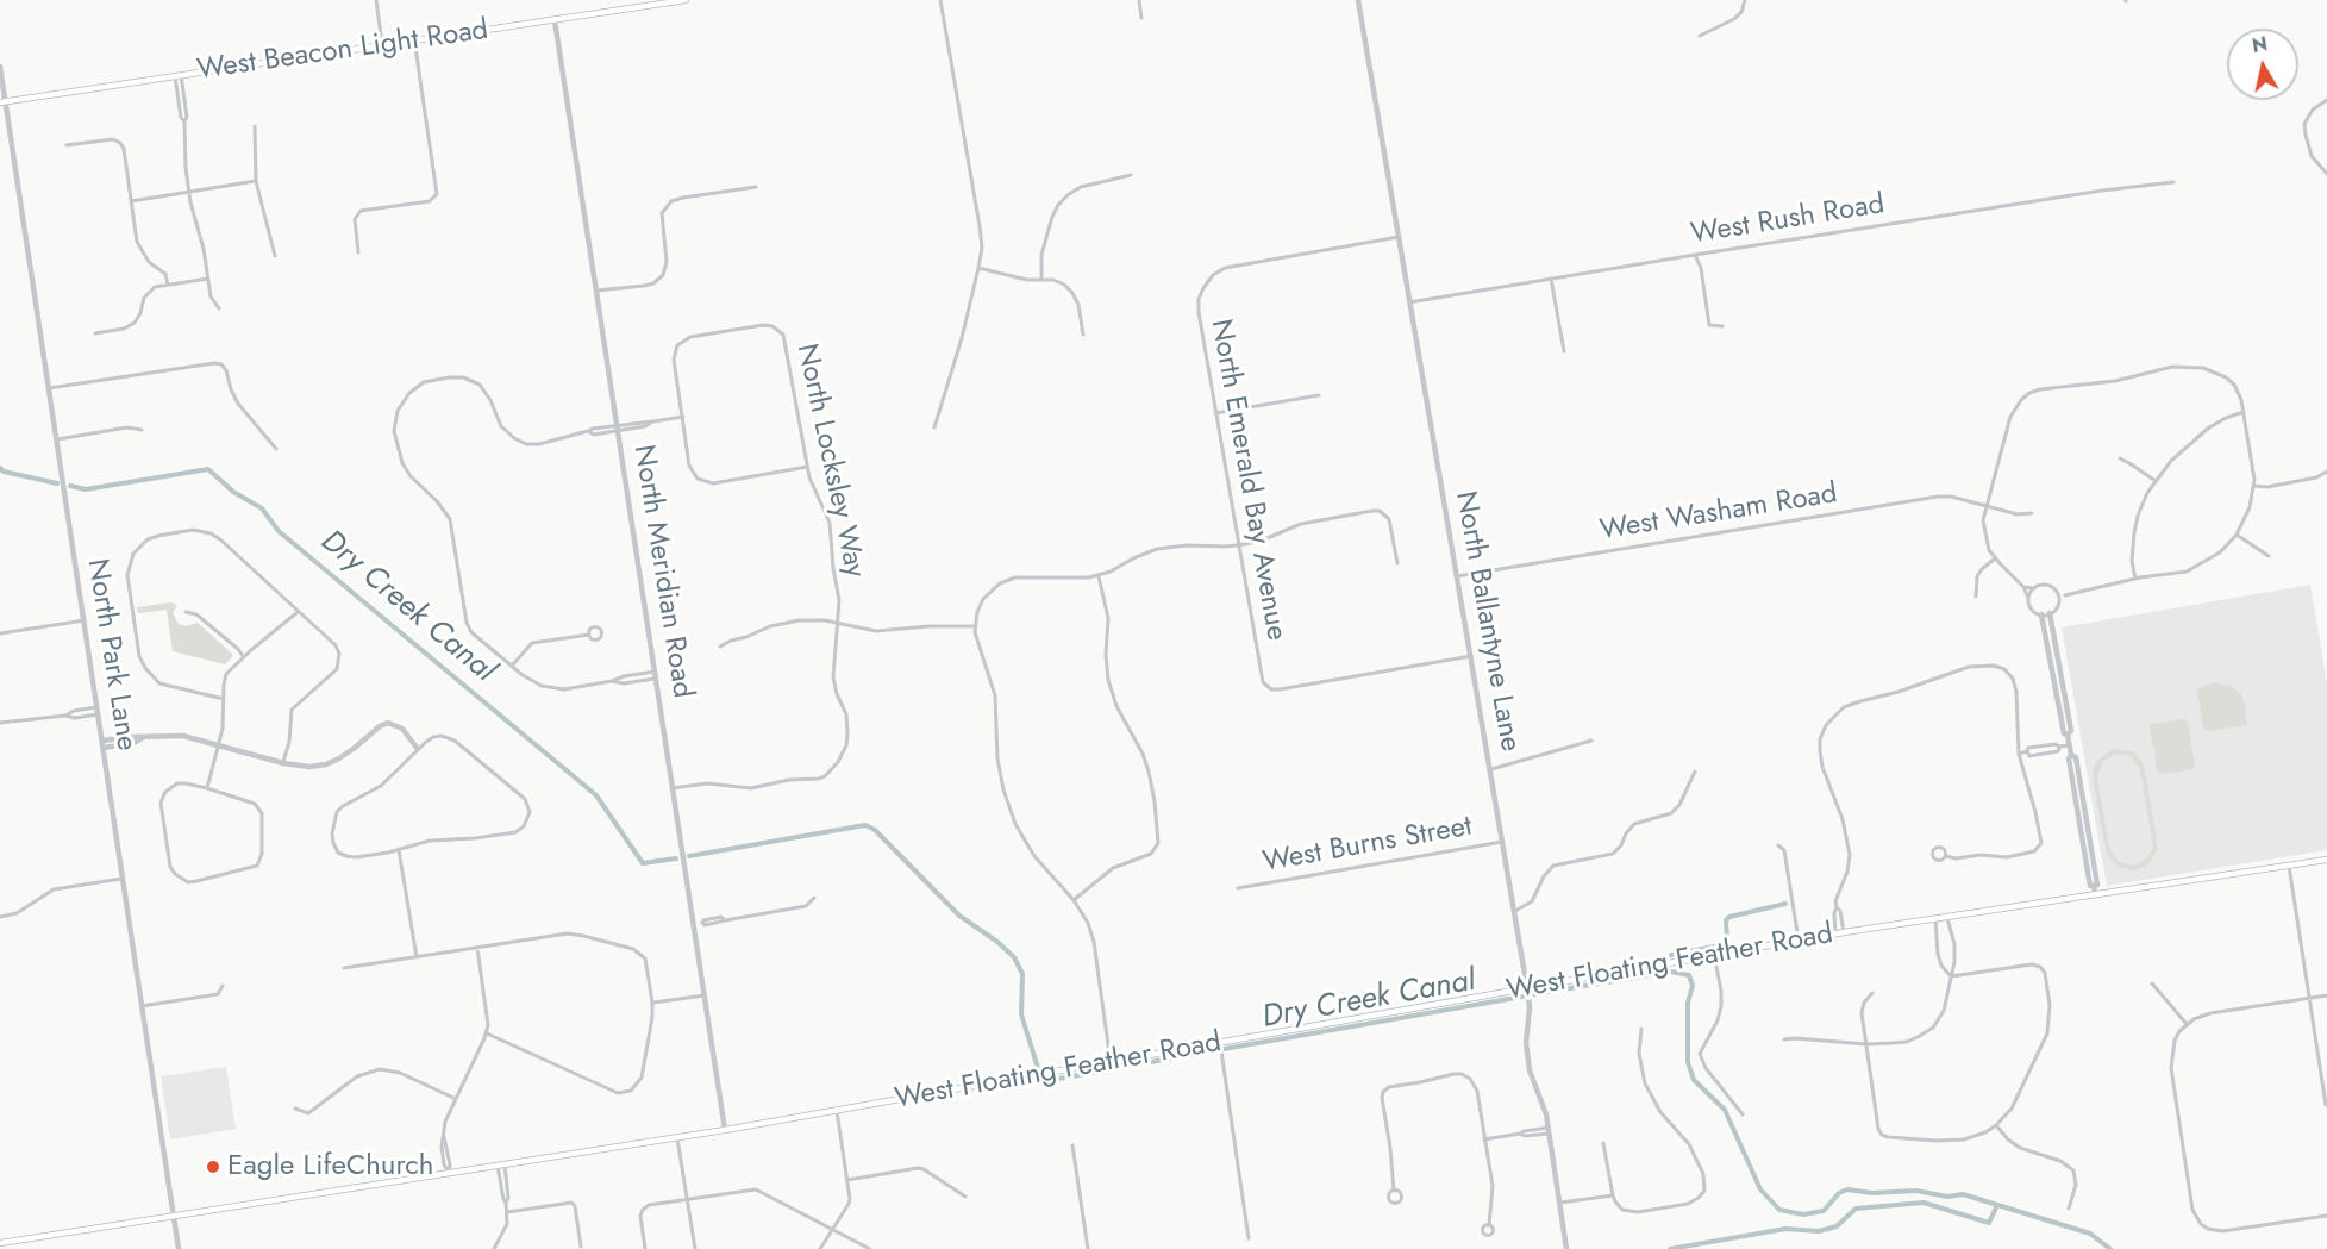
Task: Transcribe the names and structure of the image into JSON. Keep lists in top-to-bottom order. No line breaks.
{"streets":{"main road":["West Beacon Light Road","West Floating Feather Road"],"street":["West Rush Road","North Locksley Way","North Emerald Bay Avenue","West Washam Road","North Meridian Road","North Ballantyne Lane","North Park Lane","West Burns Street"]},"crossings":[["West Beacon Light Road","North Meridian Road"],["West Beacon Light Road","North Park Lane"],["West Rush Road","North Ballantyne Lane"],["North Locksley Way","North Meridian Road"],["North Emerald Bay Avenue","North Ballantyne Lane"],["West Washam Road","North Ballantyne Lane"],["North Meridian Road","West Floating Feather Road"],["North Ballantyne Lane","West Burns Street"],["North Ballantyne Lane","West Floating Feather Road"],["North Park Lane","West Floating Feather Road"]],"water":["Dry Creek Canal"],"places":["Eagle LifeChurch"],"north":"top"}
